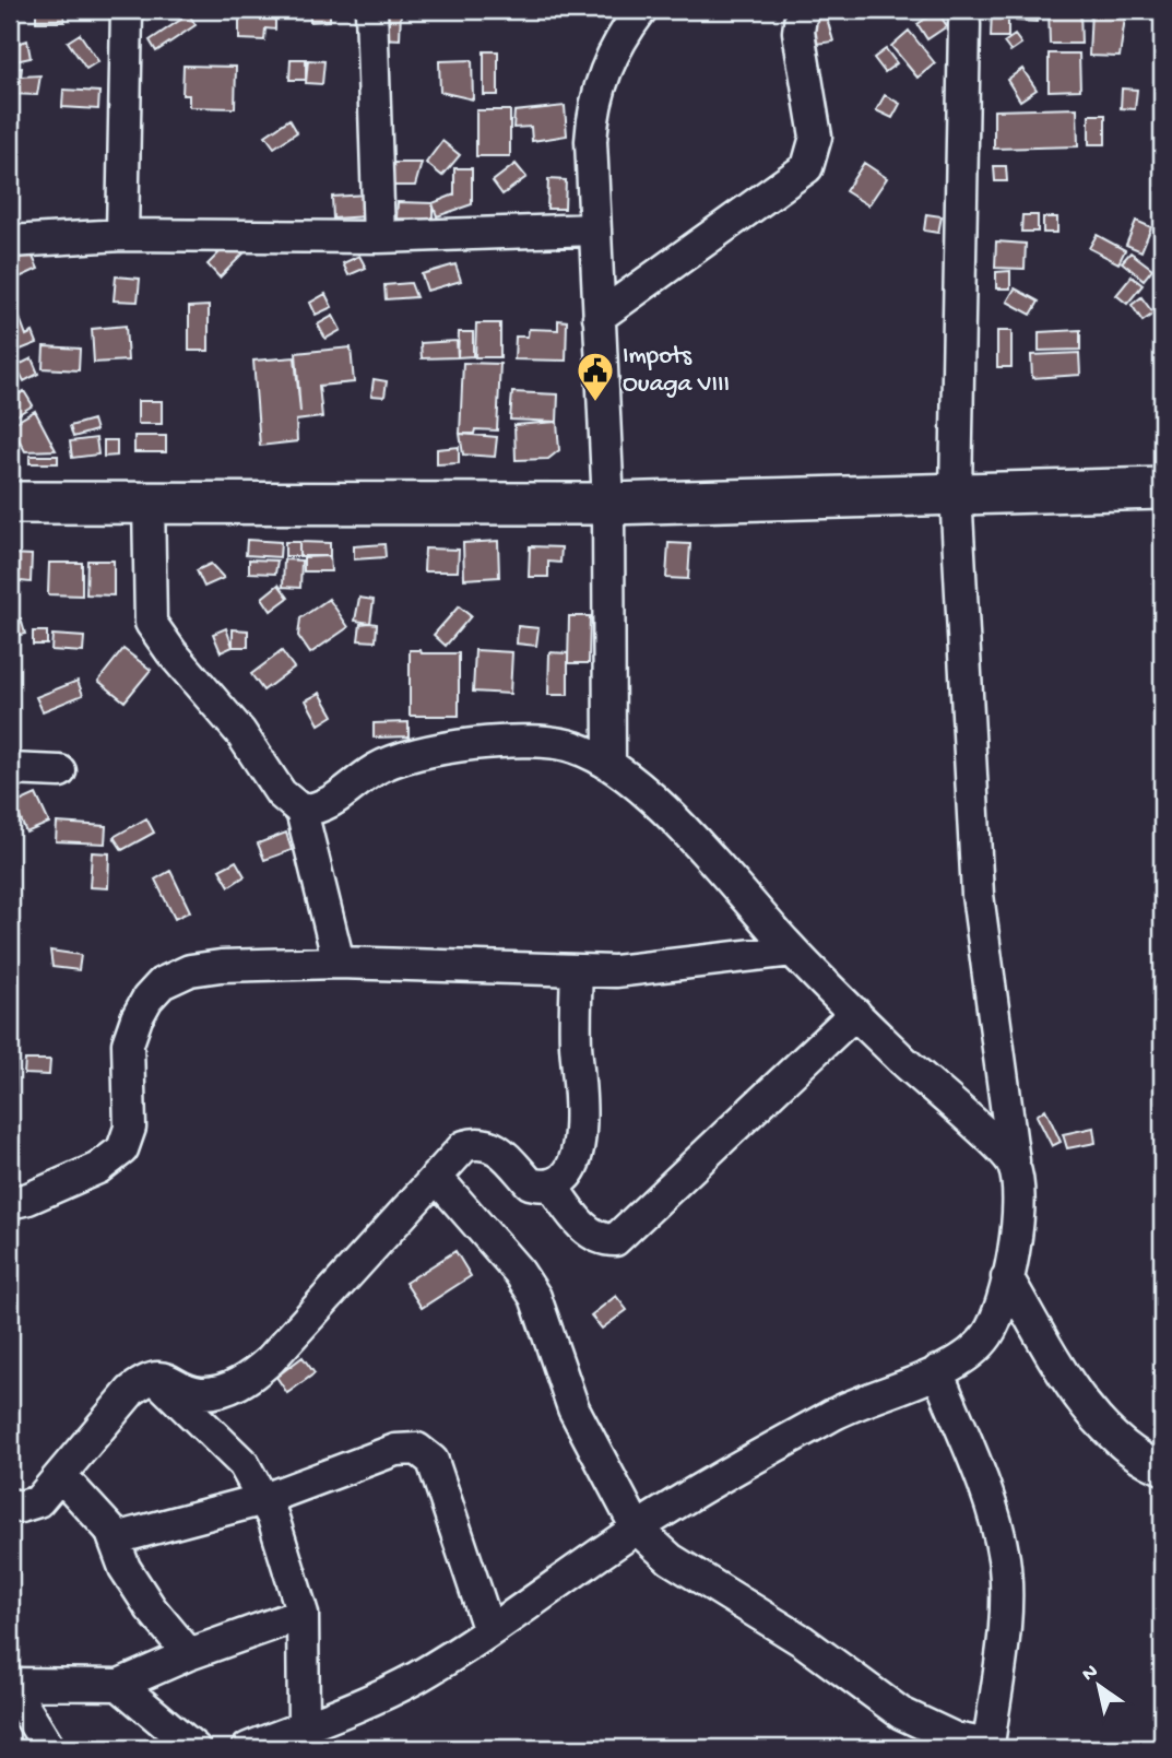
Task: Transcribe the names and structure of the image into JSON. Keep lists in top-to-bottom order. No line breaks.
{"places":{"public building":["Impots Ouaga VIII"]},"north":"top left"}
